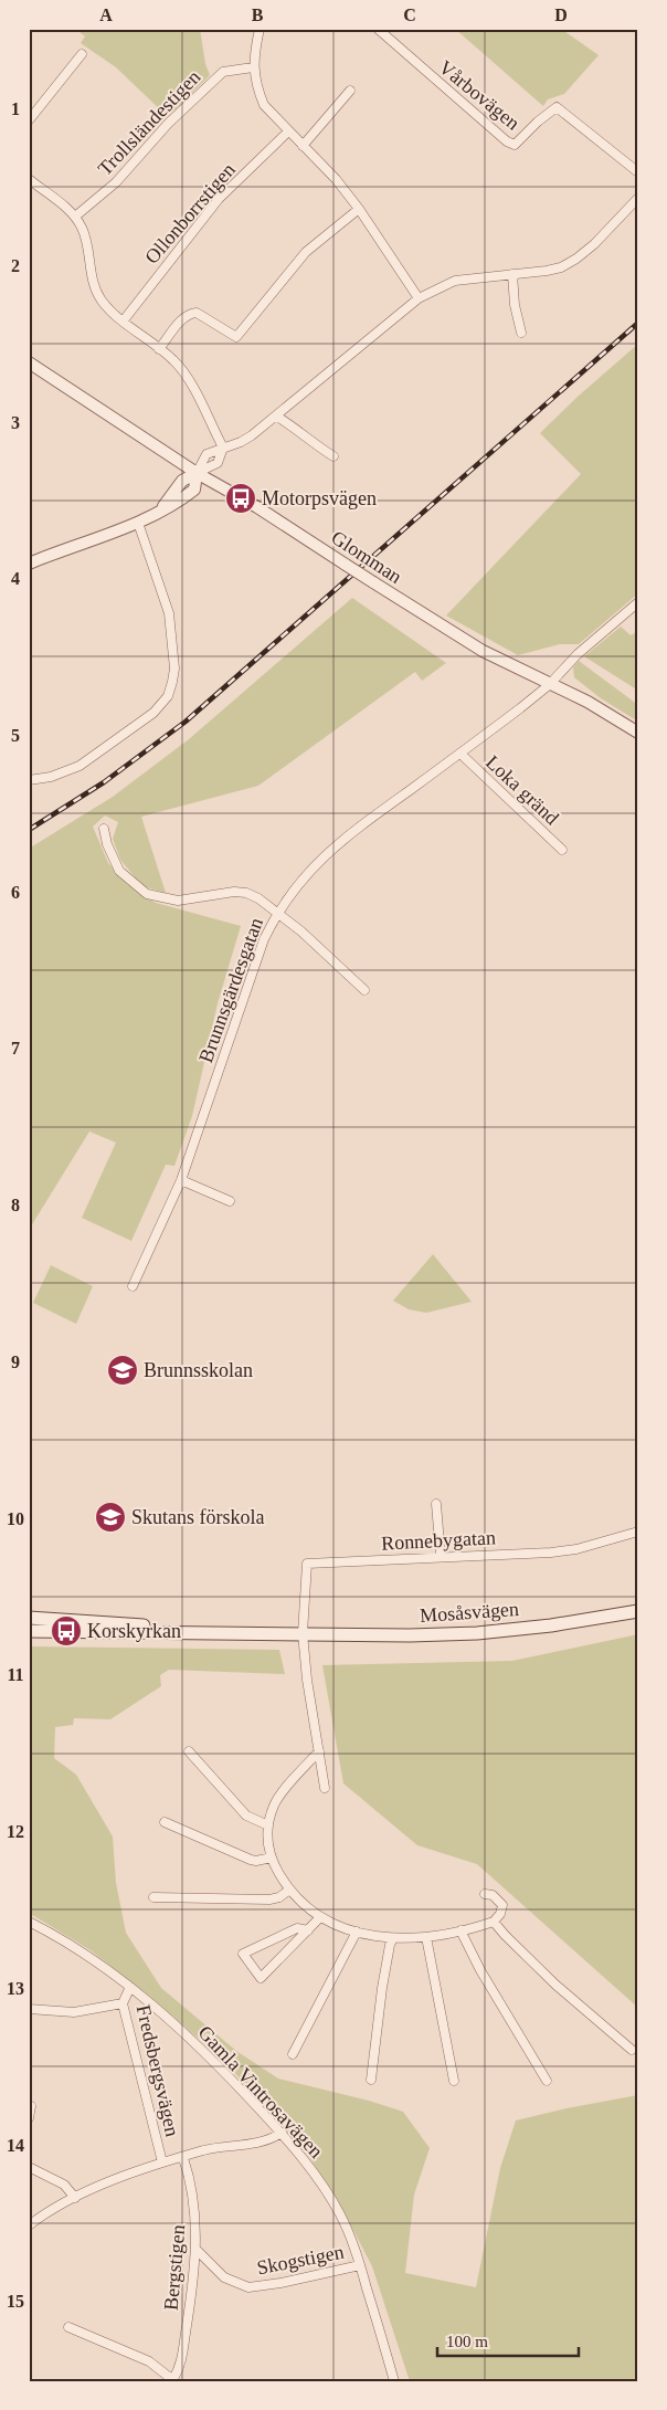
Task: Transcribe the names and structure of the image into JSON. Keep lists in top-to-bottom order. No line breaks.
{"streets":{"main road":["Mosåsvägen"],"street":["Vårbovägen","Trollsländestigen","Ollonborrstigen","Glomman","Loka gränd","Brunnsgärdesgatan","Ronnebygatan","Fredsbergsvägen","Gamla Vintrosavägen","Skogstigen","Bergstigen"]},"crossings":[["Glomman","Brunnsgärdesgatan"],["Loka gränd","Brunnsgärdesgatan"],["Ronnebygatan","Mosåsvägen"],["Fredsbergsvägen","Gamla Vintrosavägen"],["Gamla Vintrosavägen","Skogstigen"],["Skogstigen","Bergstigen"]],"places":{"bus stop":["Motorpsvägen","Korskyrkan"],"school or university":["Brunnsskolan","Skutans förskola"]},"scale_bar":"100 m","grid":{"columns":["A","B","C","D"],"rows":["1","2","3","4","5","6","7","8","9","10","11","12","13","14","15"]}}
